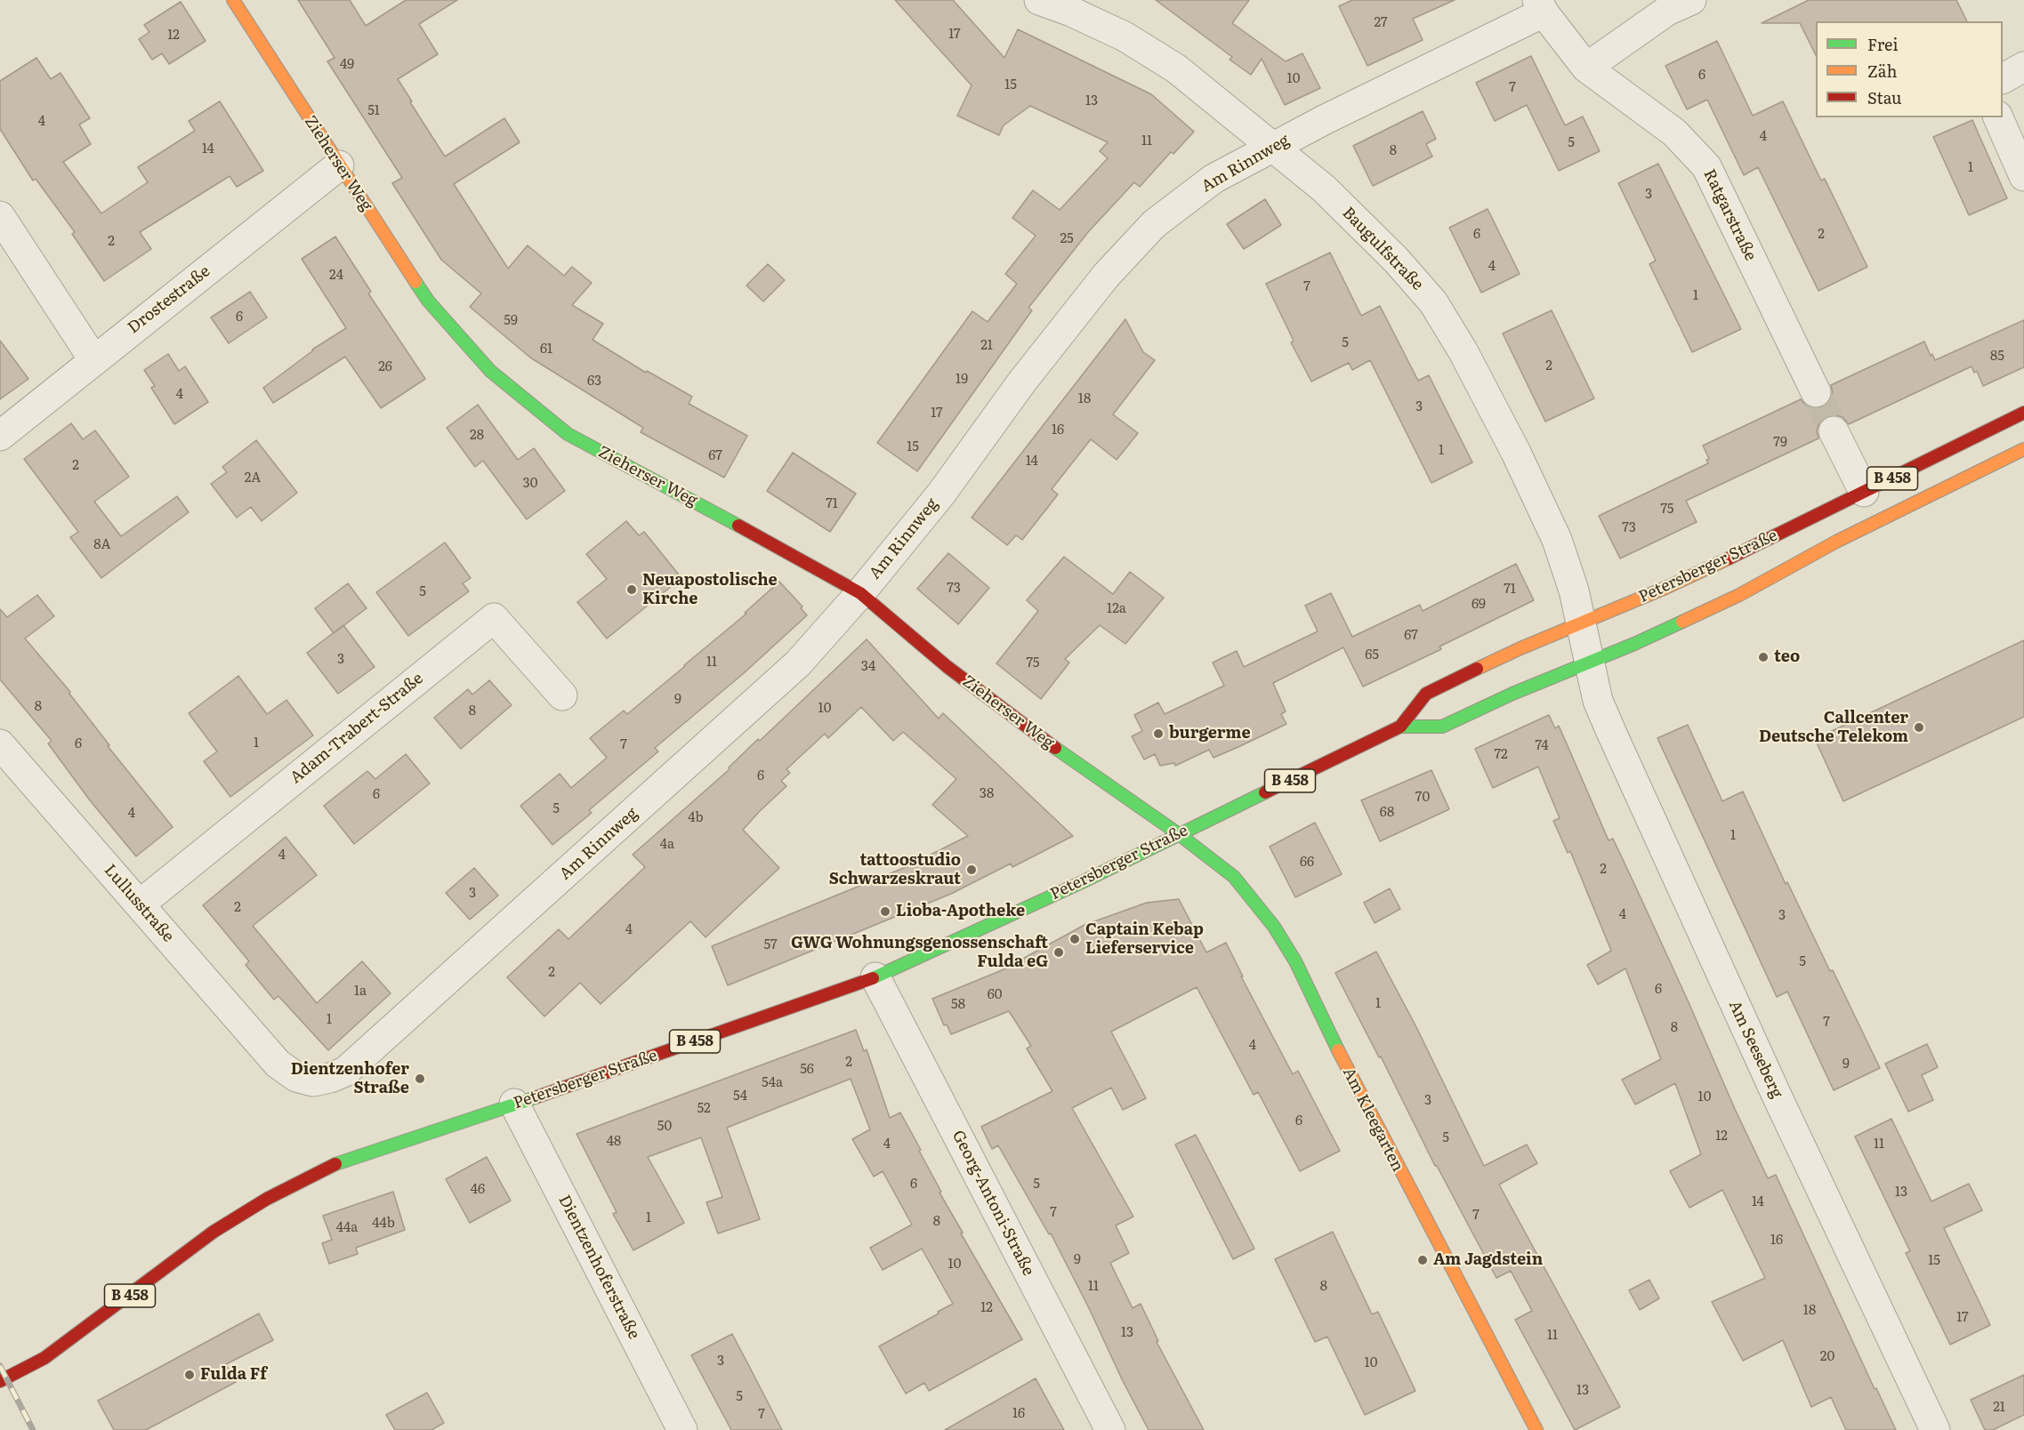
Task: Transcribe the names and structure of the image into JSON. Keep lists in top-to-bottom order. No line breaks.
{"streets":{"main road":["Zieherser Weg","B 458","Petersberger Straße","Am Kleegarten"],"street":["Am Rinnweg","Ratgarstraße","Baugulfstraße","Drostestraße","Adam-Trabert-Straße","Lullusstraße","Am Seeseberg","Georg-Antoni-Straße","Dientzenhoferstraße"]},"crossings":[["Zieherser Weg","Am Rinnweg"],["Zieherser Weg","Drostestraße"],["Zieherser Weg","Petersberger Straße"],["Zieherser Weg","Am Kleegarten"],["Am Rinnweg","Ratgarstraße"],["Am Rinnweg","Baugulfstraße"],["Am Rinnweg","Lullusstraße"],["Baugulfstraße","Petersberger Straße"],["Baugulfstraße","Am Seeseberg"],["Petersberger Straße","Am Seeseberg"],["Petersberger Straße","Am Kleegarten"],["Petersberger Straße","Georg-Antoni-Straße"],["Petersberger Straße","Dientzenhoferstraße"],["Adam-Trabert-Straße","Lullusstraße"]],"places":["Neuapostolische Kirche","teo","Callcenter Deutsche Telekom","burgerme","tattoostudio Schwarzeskraut","Lioba-Apotheke","Captain Kebap Lieferservice","GWG Wohnungsgenossenschaft Fulda eG","Dientzenhofer Straße","Am Jagdstein","Fulda Ff"],"house_numbers":["27","17","12","49","6","10","15","7","13","51","4","4","11","5","14","8","1","3","6","2","25","2","4","24","7","1","6","59","5","21","61","85","2","26","19","63","4","18","3","17","16","28","79","15","1","67","14","2","2A","30","71","75","73","8A","73","71","5","69","12a","67","65","3","11","75","34","9","8","10","8","1","6","7","74","72","6","38","6","70","5","68","4","4b","1","4a","4","66","2","3","2","4","3","4","57","5","2","6","1a","60","1","58","1","7","8","4","2","9","56","54a","54","10","3","52","6","50","12","5","48","4","11","6","5","46","13","14","7","7","1","8","44b","44a","16","9","15","10","11","8","12","18","17","13","11","20","3","10","13","5","21","16","7"],"legend":["Frei","Zäh","Stau"]}
